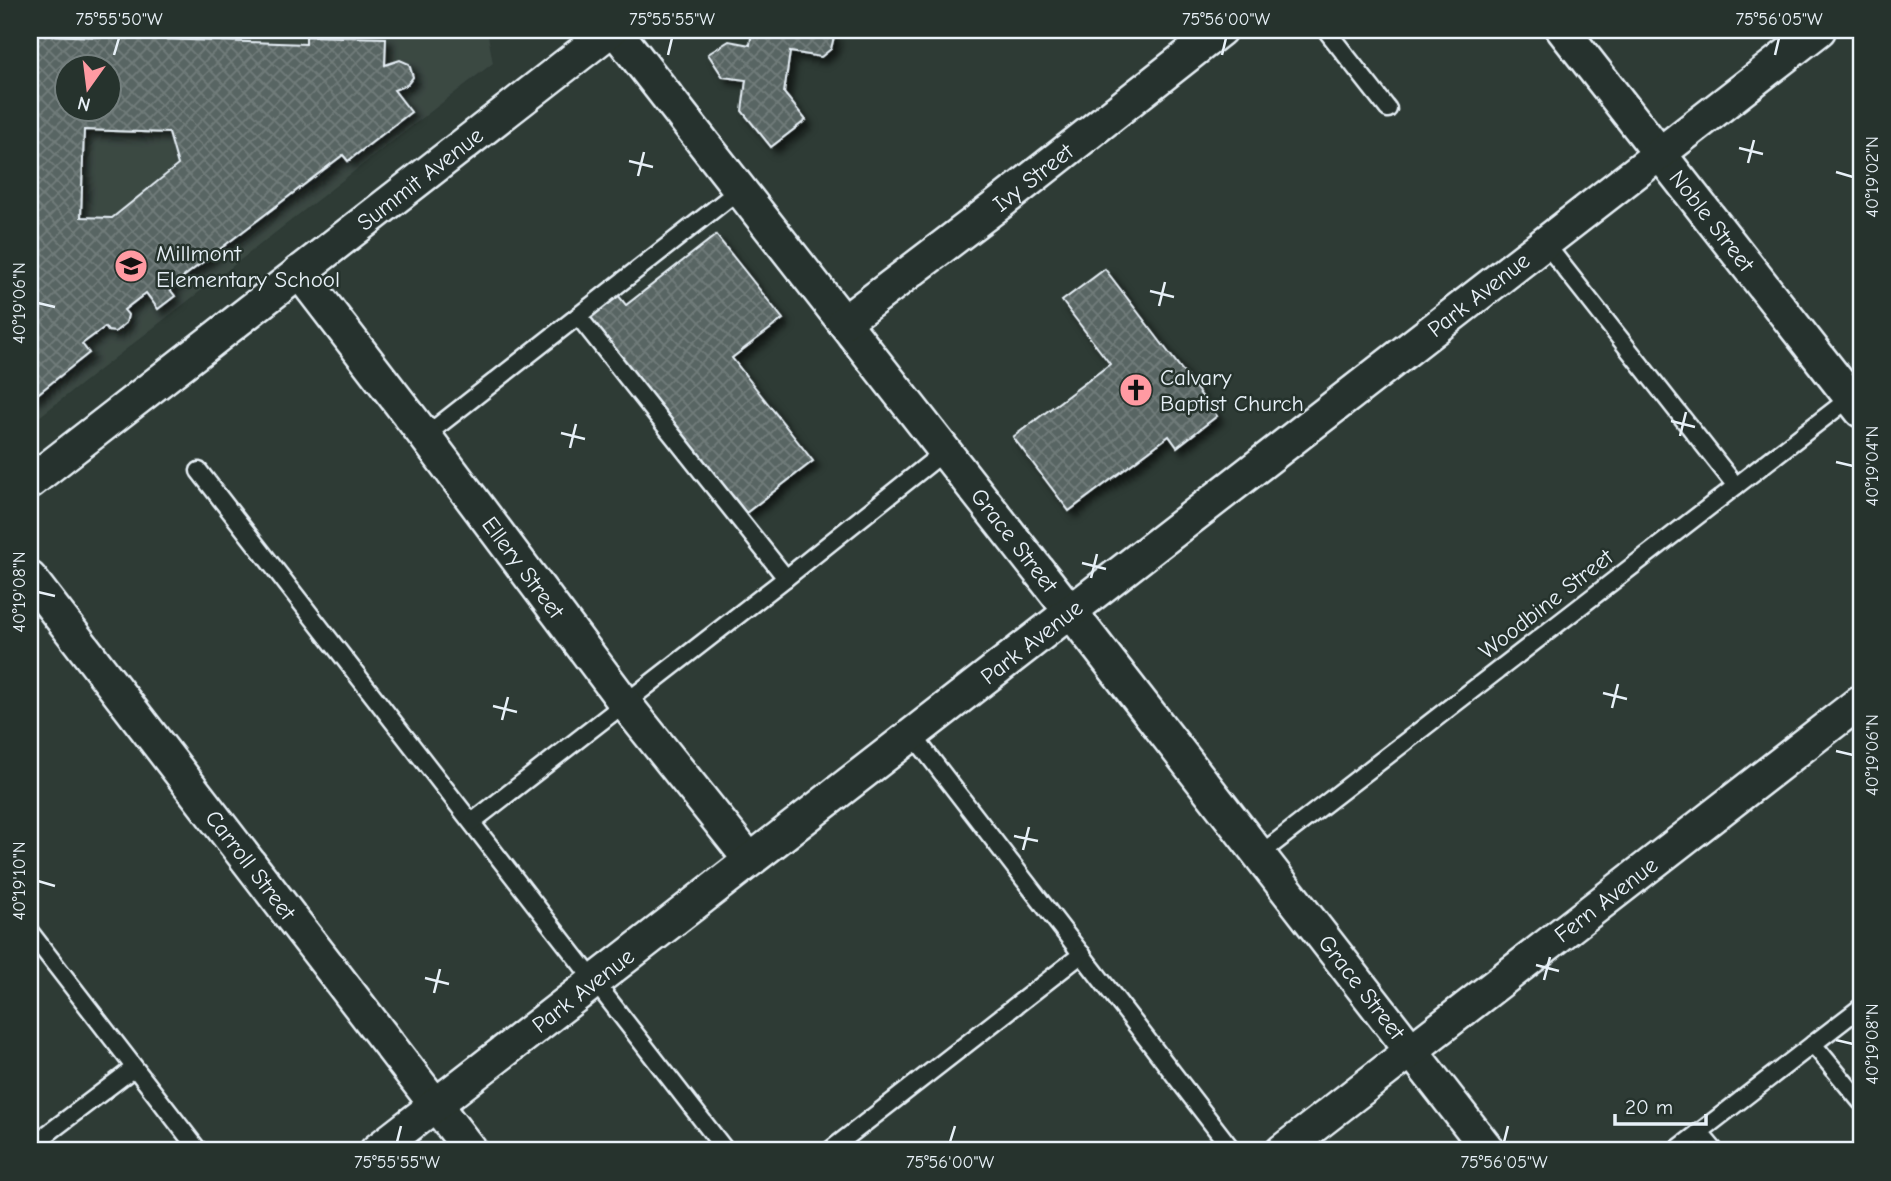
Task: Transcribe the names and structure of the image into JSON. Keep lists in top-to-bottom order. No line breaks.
{"streets":{"street":["Ivy Street","Summit Avenue","Noble Street","Park Avenue","Grace Street","Ellery Street","Carroll Street","Fern Avenue"],"lane":["Woodbine Street"]},"crossings":[["Ivy Street","Grace Street"],["Summit Avenue","Grace Street"],["Summit Avenue","Ellery Street"],["Noble Street","Park Avenue"],["Noble Street","Woodbine Street"],["Park Avenue","Grace Street"],["Park Avenue","Ellery Street"],["Park Avenue","Carroll Street"],["Grace Street","Woodbine Street"],["Grace Street","Fern Avenue"]],"places":{"school or university":["Millmont Elementary School"],"church":["Calvary Baptist Church"]},"scale_bar":"20 m","north":"bottom","coordinates":["75°55'50\"W","75°55'55\"W","75°56'00\"W","75°56'05\"W","40°19'02\"N","40°19'06\"N","40°19'04\"N","40°19'08\"N","40°19'10\"N"]}
